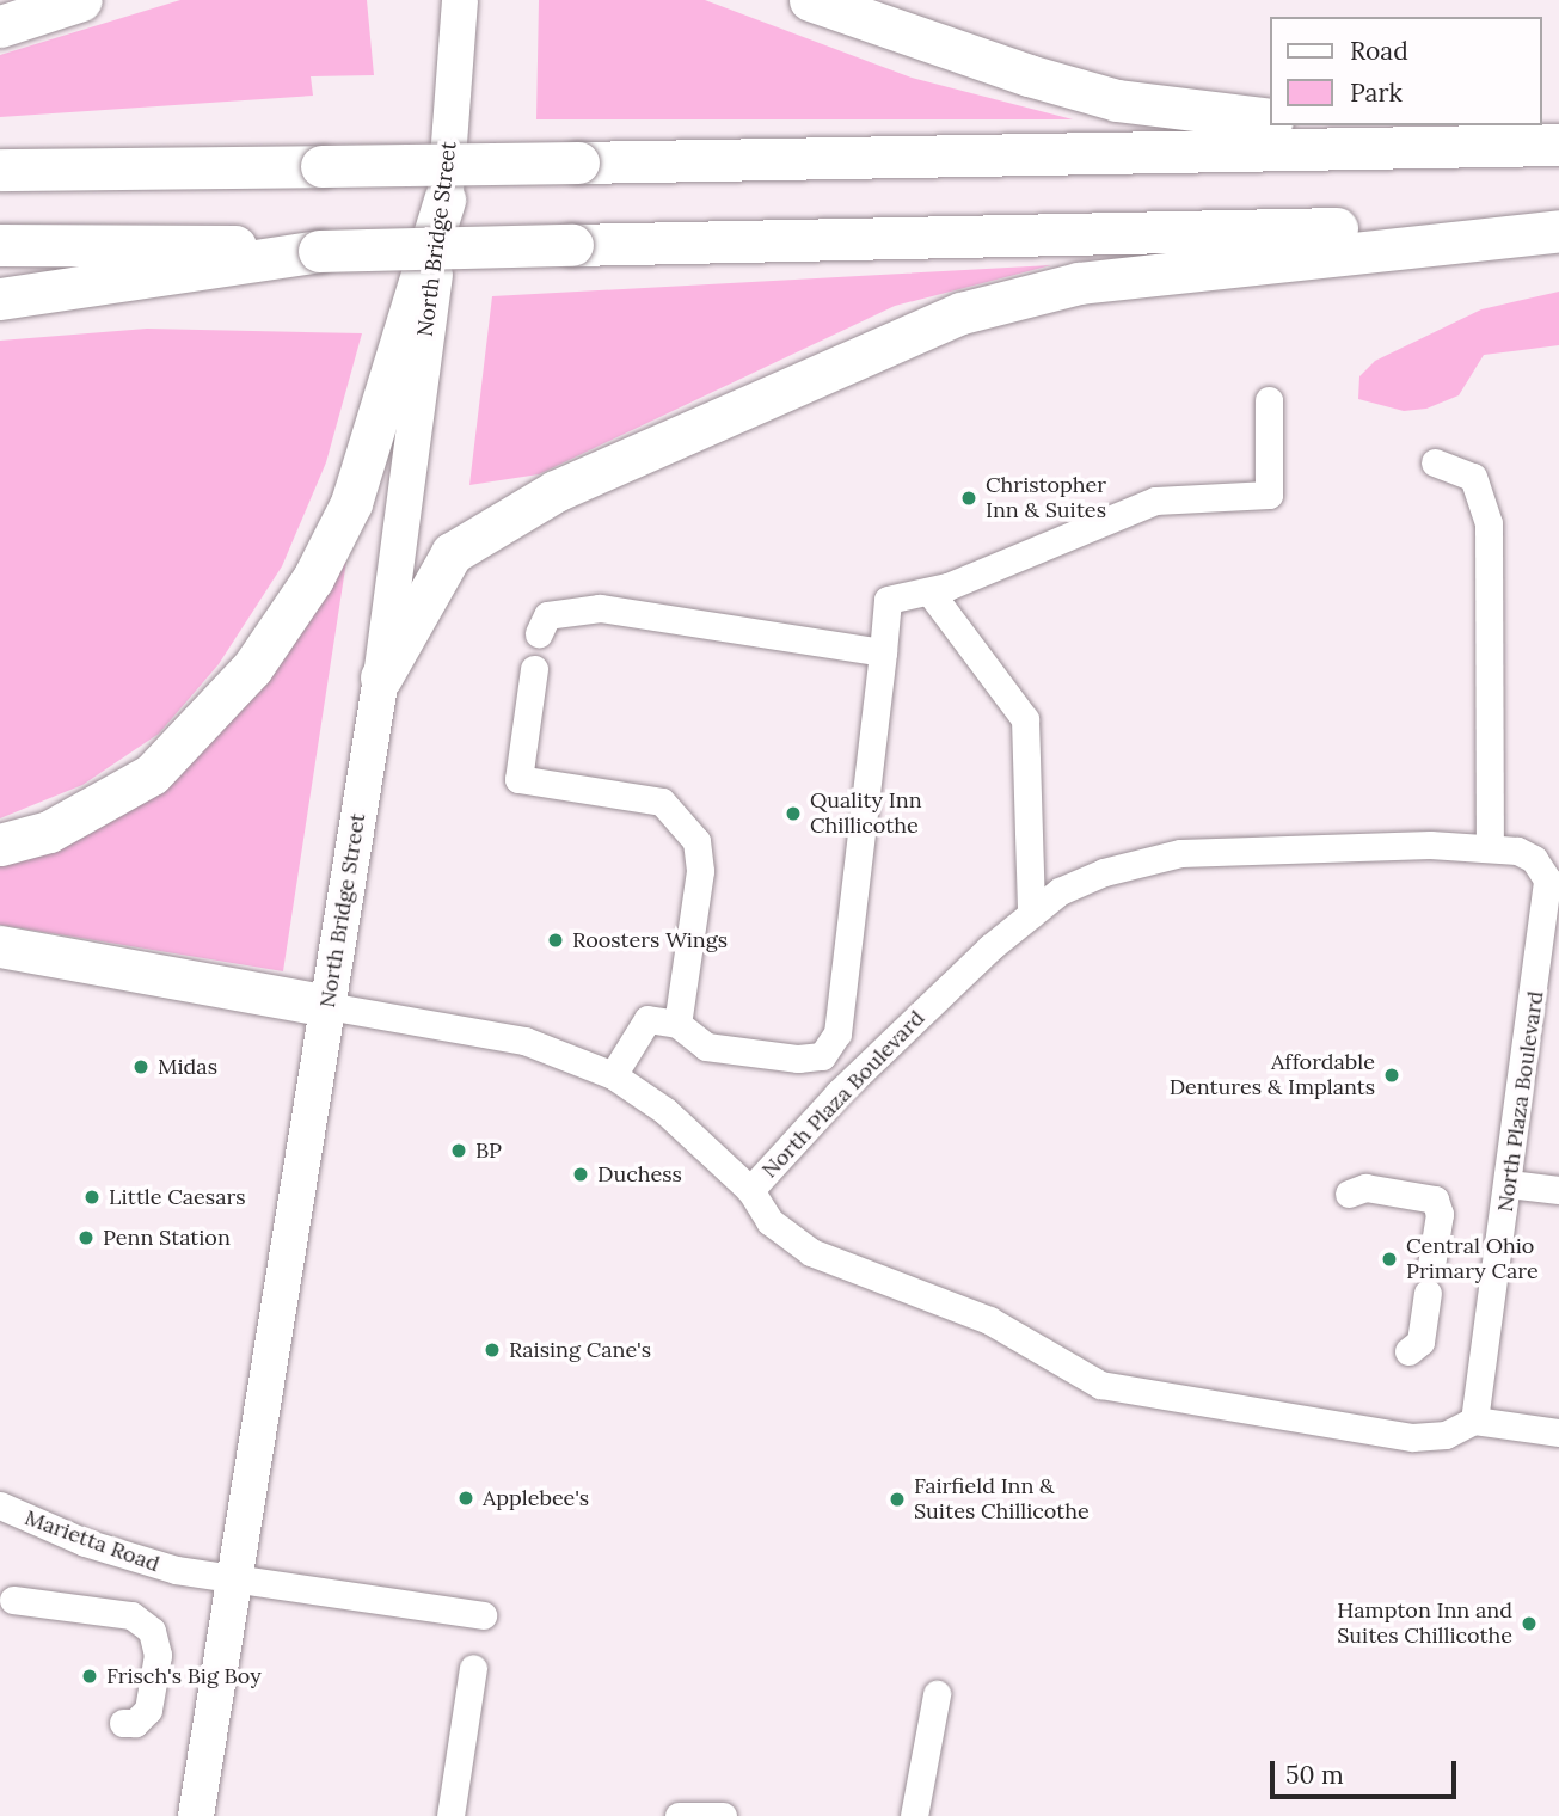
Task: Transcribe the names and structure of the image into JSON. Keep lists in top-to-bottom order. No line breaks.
{"streets":{"main road":["North Bridge Street"],"street":["North Plaza Boulevard","Marietta Road"]},"crossings":[["North Bridge Street","North Plaza Boulevard"],["North Bridge Street","Marietta Road"]],"places":["Christopher Inn & Suites","Quality Inn Chillicothe","Roosters Wings","Midas","Affordable Dentures & Implants","BP","Duchess","Little Caesars","Penn Station","Central Ohio Primary Care","Raising Cane's","Applebee's","Fairfield Inn & Suites Chillicothe","Hampton Inn and Suites Chillicothe","Frisch's Big Boy"],"legend":["Road","Park"],"scale_bar":"50 m"}
